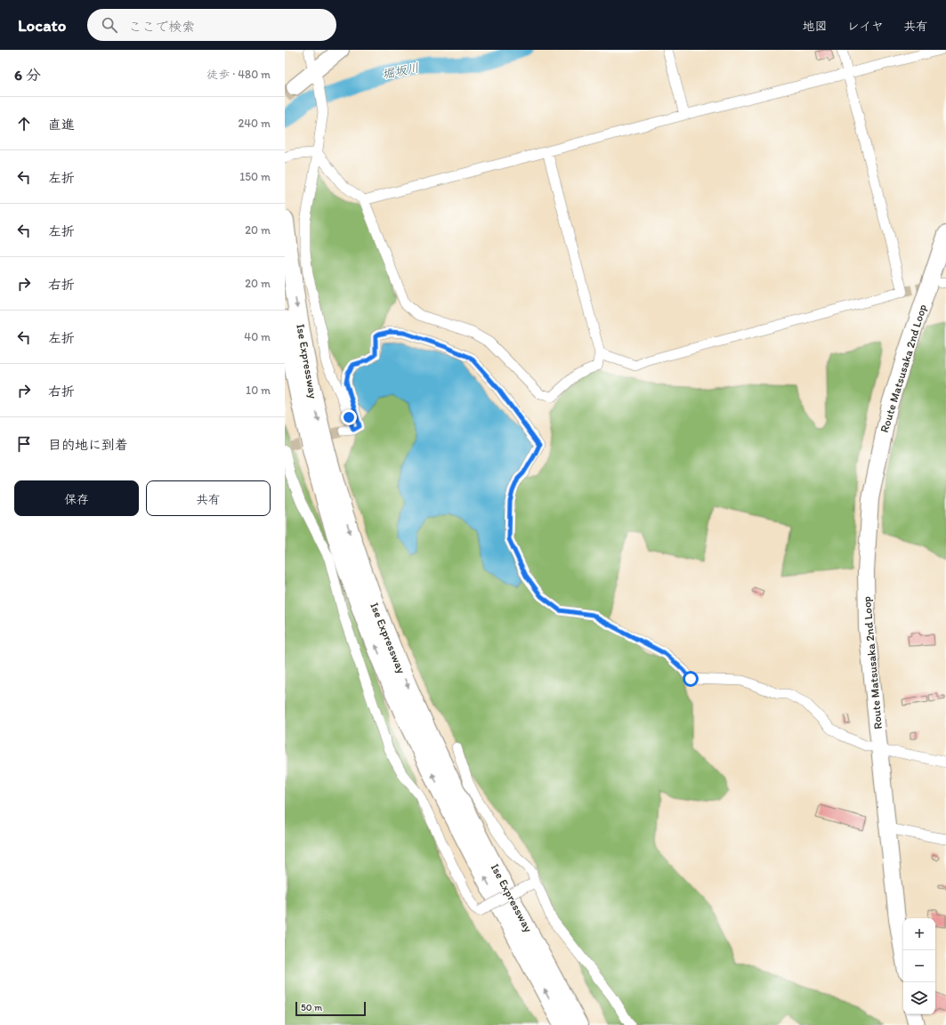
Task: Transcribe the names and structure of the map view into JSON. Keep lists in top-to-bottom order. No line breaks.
{"streets":{"highway":["Ise Expressway"],"main road":["Route Matsusaka 2nd Loop"]},"water":["堀坂川"],"scale_bar":"50 m","page":{"header":"Locato","search":"ここで検索","nav":["地図","レイヤ","共有"],"heading":["6 分","徒歩 · 480 m"],"list":[["直進","240 m"],["左折","150 m"],["左折","20 m"],["右折","20 m"],["左折","40 m"],["右折","10 m"],"目的地に到着"],"buttons":["保存","共有"],"map_buttons":["+","−"],"scale":"50 m"}}
